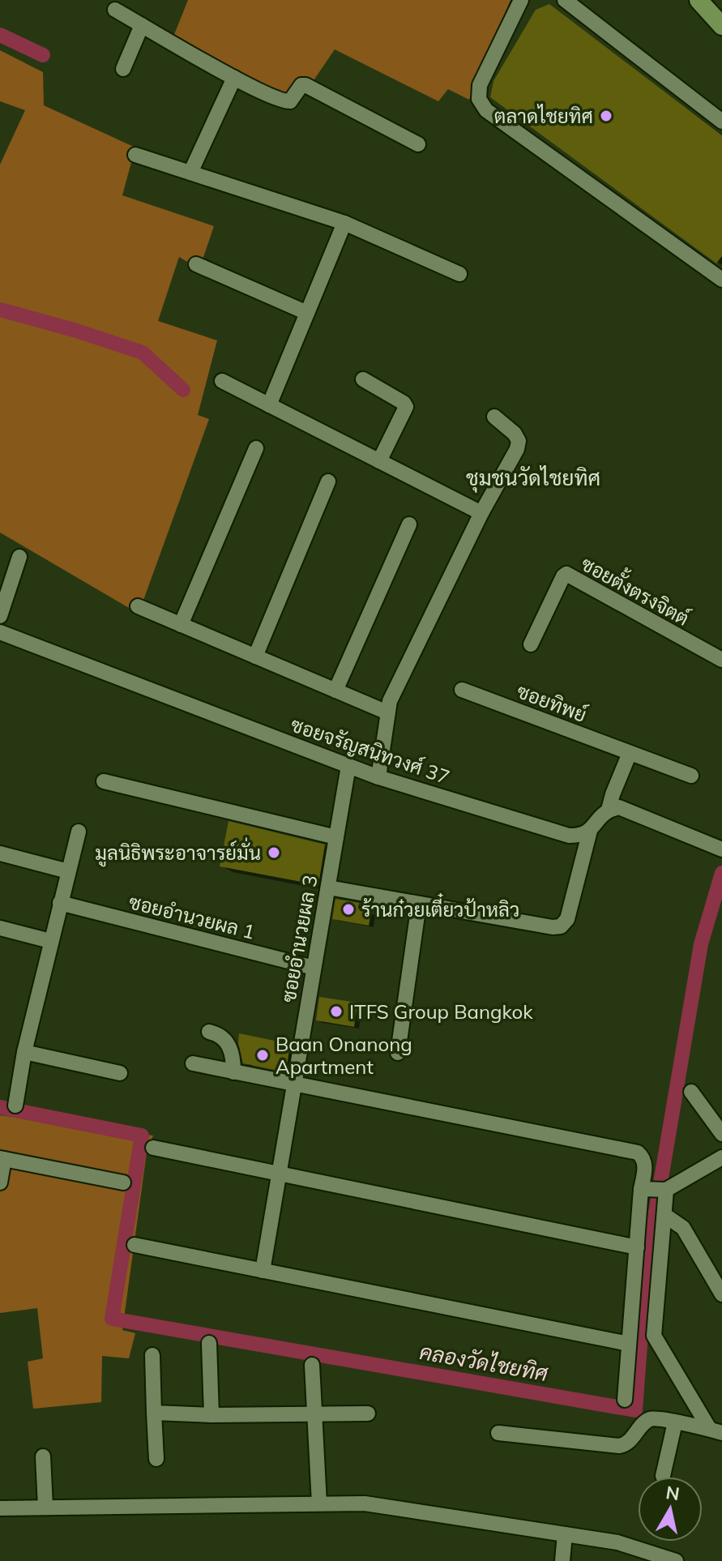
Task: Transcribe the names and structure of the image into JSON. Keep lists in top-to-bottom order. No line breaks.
{"streets":{"street":["ซอยตั้งตรงจิตต์","ซอยทิพย์","ซอยจรัญสนิทวงศ์ 37","ซอยอำนวยผล 1","ซอยอำนวยผล 3"]},"crossings":[["ซอยจรัญสนิทวงศ์ 37","ซอยอำนวยผล 3"],["ซอยอำนวยผล 1","ซอยอำนวยผล 3"]],"districts":["ชุมชนวัดไชยทิศ"],"water":["คลองวัดไชยทิศ"],"places":["ตลาดไชยทิศ","มูลนิธิพระอาจารย์มั่น","ร้านก๋วยเตี๋ยวป้าหลิว","ITFS Group Bangkok","Baan Onanong Apartment"],"north":"top"}
